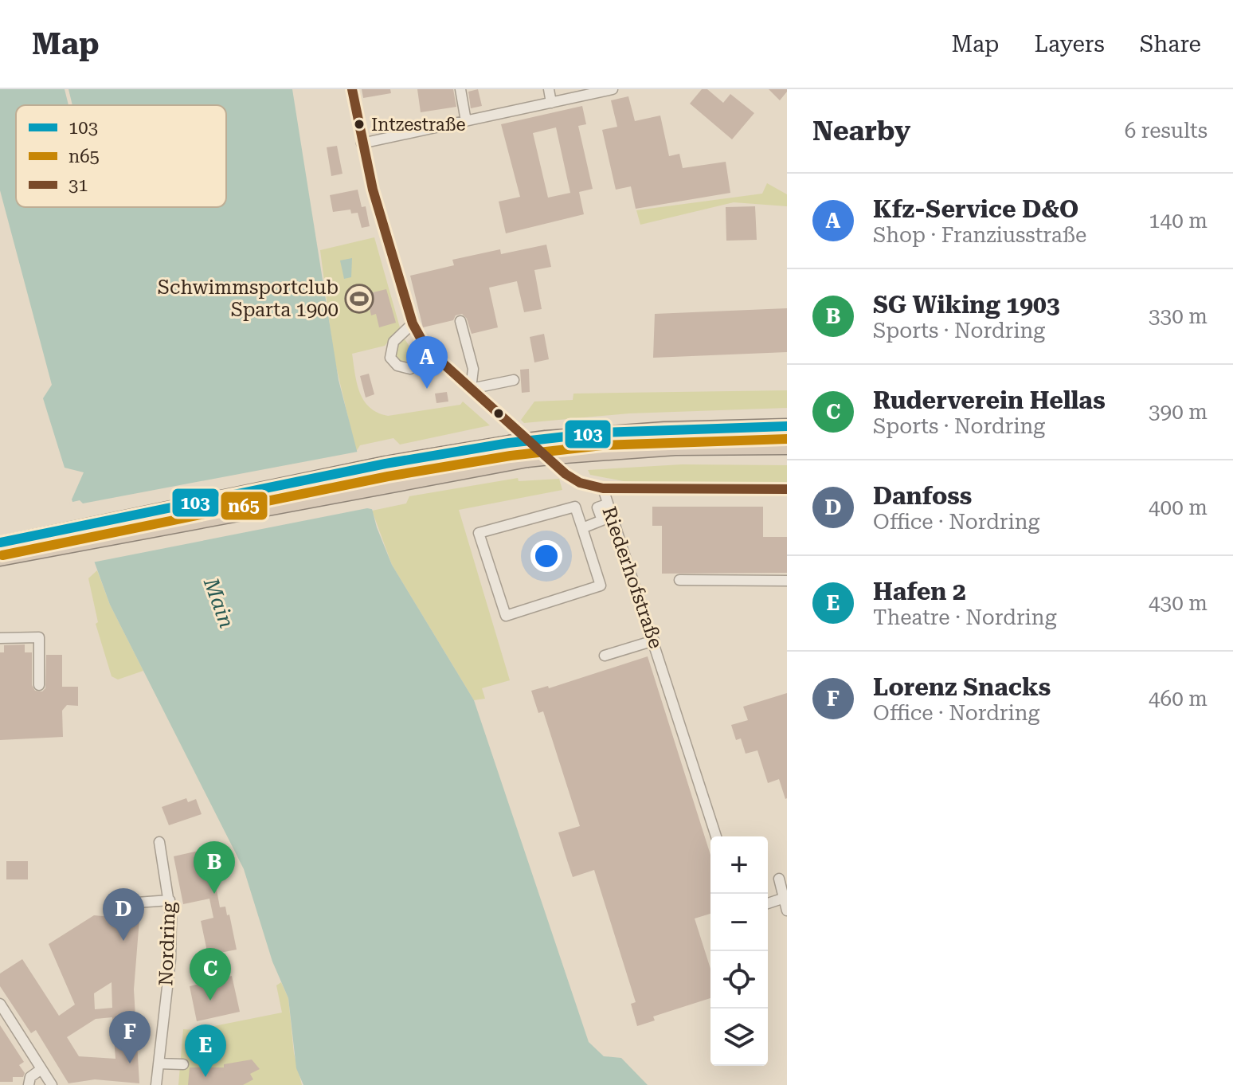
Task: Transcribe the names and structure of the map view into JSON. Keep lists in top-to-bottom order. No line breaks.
{"streets":{"street":["Riederhofstraße","Nordring"]},"water":["Main"],"places":{"other":["Intzestraße"],"sports":["Schwimmsportclub Sparta 1900"]},"lines":["transit line 31","transit line 103","transit line n65"],"legend":["103","n65","31"],"page":{"header":"Map","nav":["Map","Layers","Share"],"heading":["Nearby","6 results"],"list":[{"mark":"A","name":"Kfz-Service D&O","note":"Shop · Franziusstraße","value":"140 m"},{"mark":"B","name":"SG Wiking 1903","note":"Sports · Nordring","value":"330 m"},{"mark":"C","name":"Ruderverein Hellas","note":"Sports · Nordring","value":"390 m"},{"mark":"D","name":"Danfoss","note":"Office · Nordring","value":"400 m"},{"mark":"E","name":"Hafen 2","note":"Theatre · Nordring","value":"430 m"},{"mark":"F","name":"Lorenz Snacks","note":"Office · Nordring","value":"460 m"}],"pins":["A","B","D","C","F","E"],"map_buttons":["+","−"]}}
